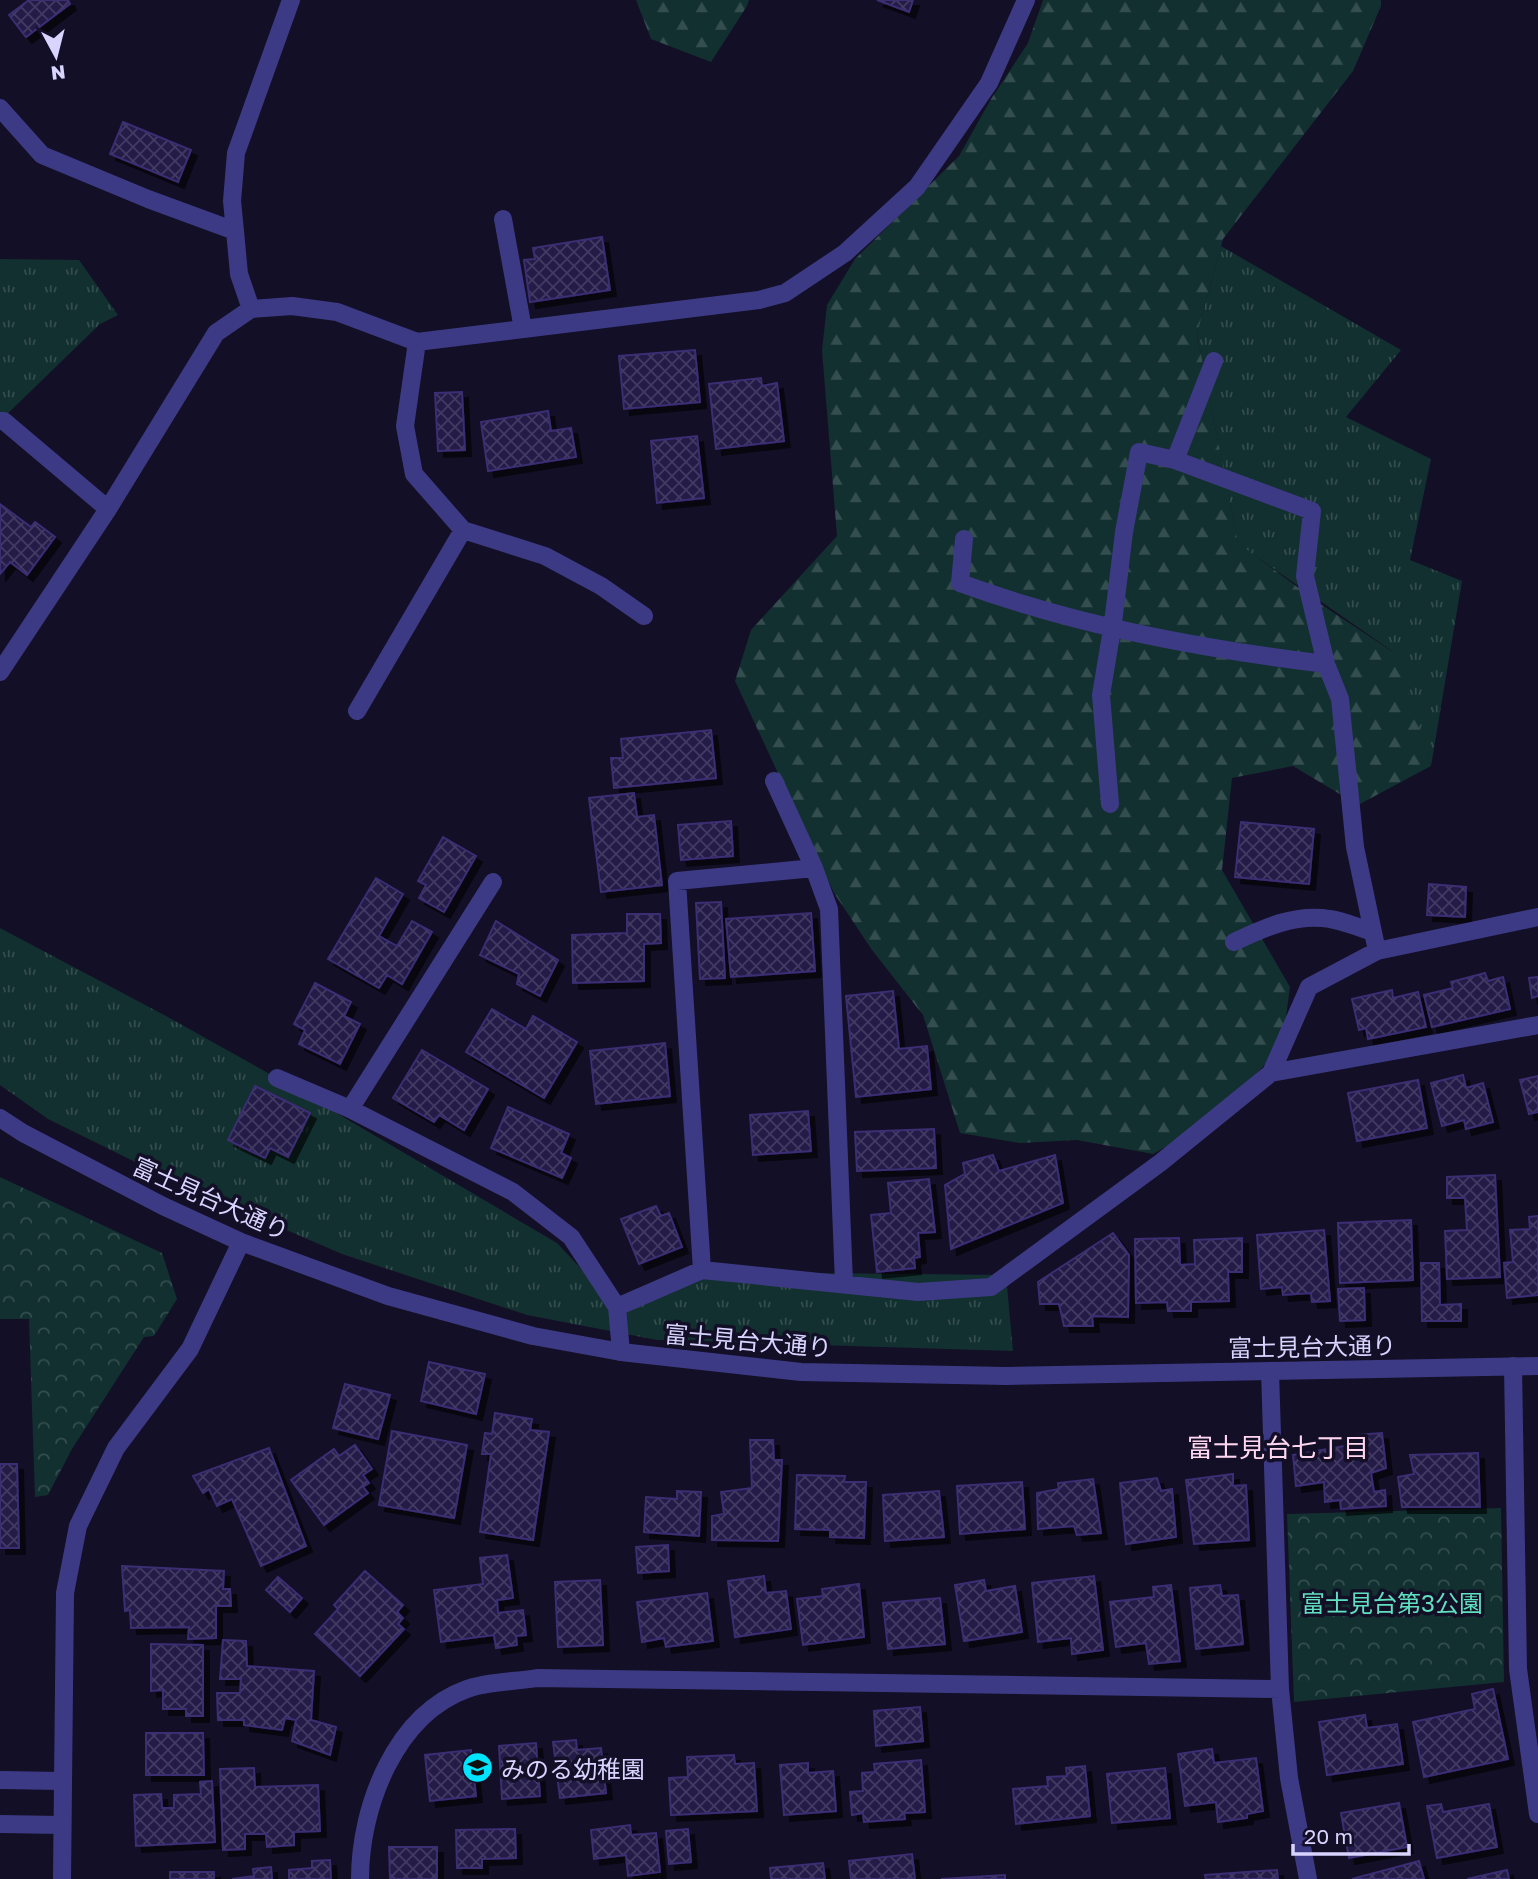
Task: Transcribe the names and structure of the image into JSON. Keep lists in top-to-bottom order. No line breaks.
{"streets":{"street":["富士見台大通り"]},"districts":["富士見台七丁目"],"parks":["富士見台第3公園"],"places":{"school or university":["みのる幼稚園"]},"scale_bar":"20 m","north":"bottom"}
